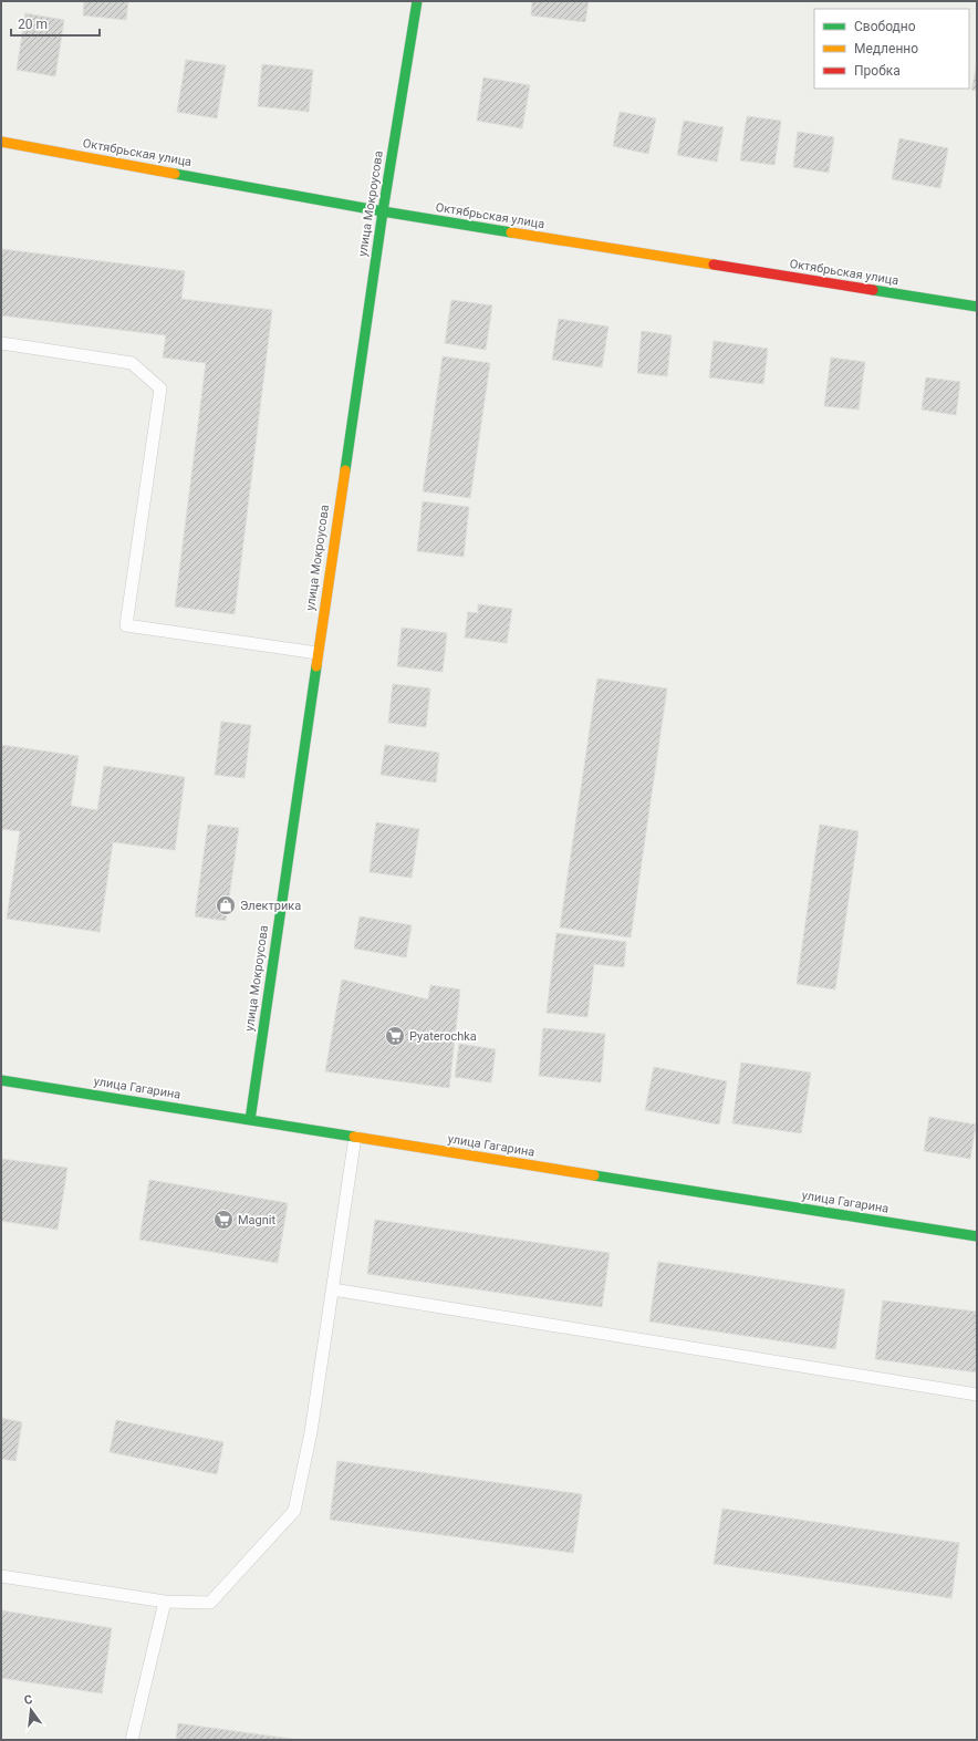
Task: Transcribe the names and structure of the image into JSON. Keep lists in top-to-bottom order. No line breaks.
{"streets":{"street":["Октябрьская улица","улица Мокроусова","улица Гагарина"]},"crossings":[["Октябрьская улица","улица Мокроусова"],["улица Мокроусова","улица Гагарина"]],"places":{"shop":["Электрика"],"supermarket":["Pyaterochka","Magnit"]},"legend":["Свободно","Медленно","Пробка"],"scale_bar":"20 m","north":"top"}
